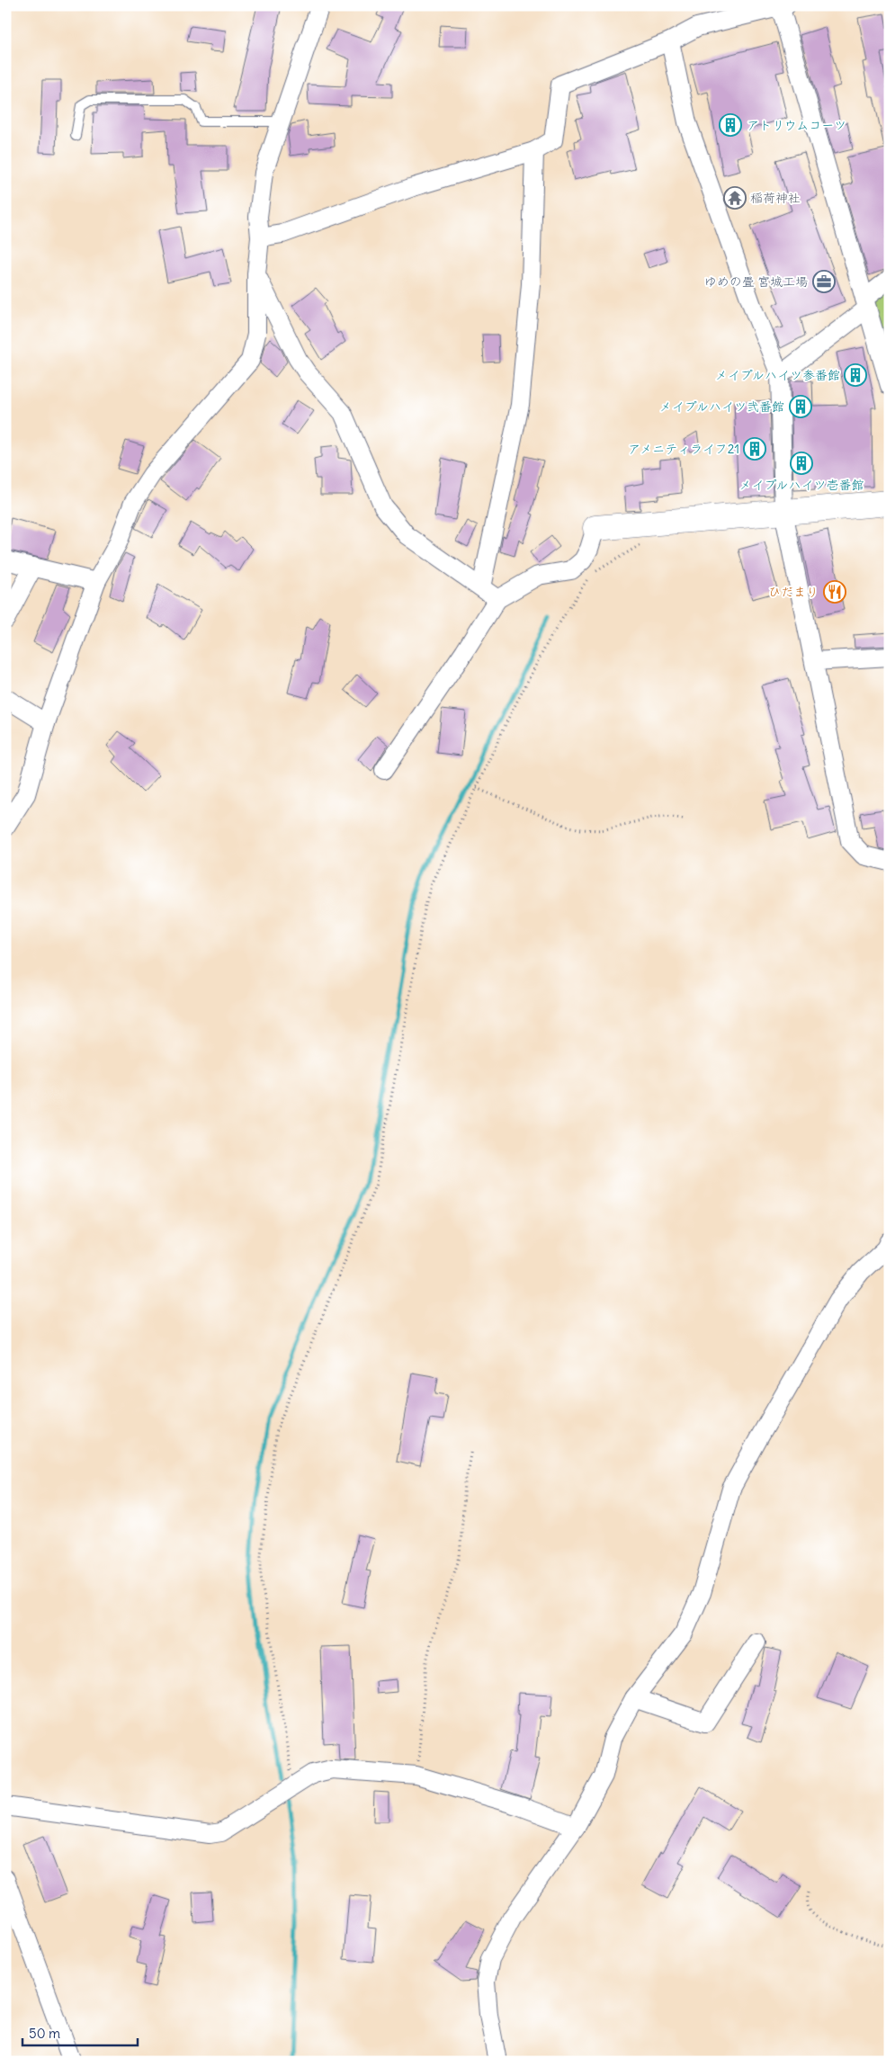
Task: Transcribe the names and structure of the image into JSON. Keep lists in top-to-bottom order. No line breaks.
{"places":{"building":["アトリウムコーツ","メイプルハイツ参番館","メイプルハイツ弐番館","アメニティライフ21","メイプルハイツ壱番館"],"temple":["稲荷神社"],"office":["ゆめの畳 宮城工場"],"restaurant":["ひだまり"]},"scale_bar":"50 m"}
